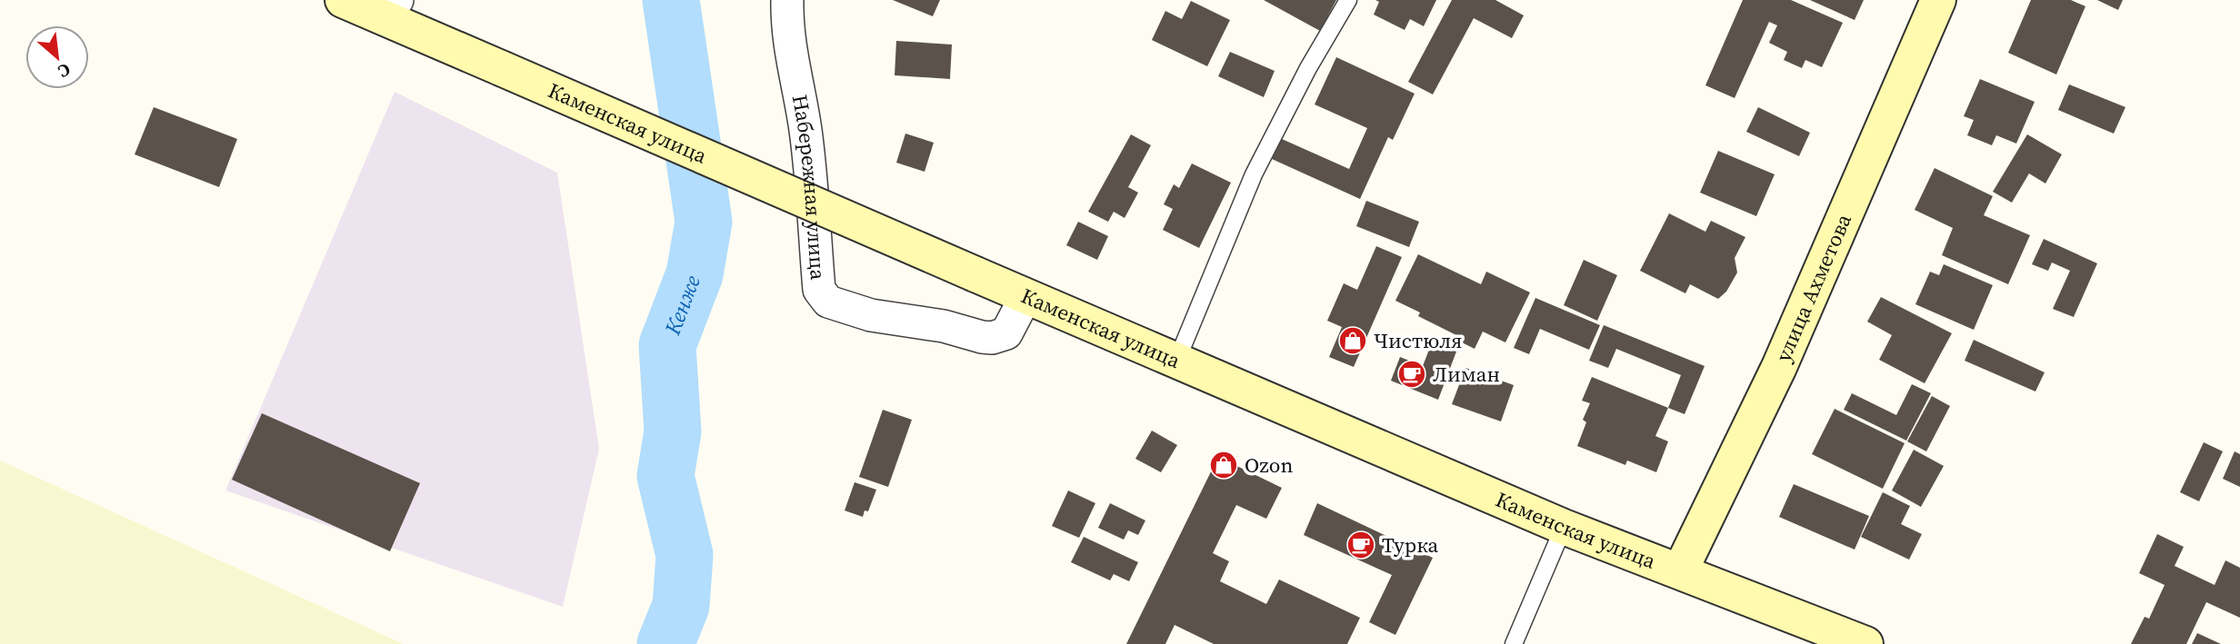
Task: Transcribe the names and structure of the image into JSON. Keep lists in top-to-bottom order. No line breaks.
{"streets":{"street":["Каменская улица","Набережная улица","улица Ахметова"]},"crossings":[["Каменская улица","Набережная улица"],["Каменская улица","улица Ахметова"]],"water":["Кенже"],"places":{"shop":["Чистюля","Ozon"],"cafe":["Лиман","Турка"]},"north":"bottom right"}
